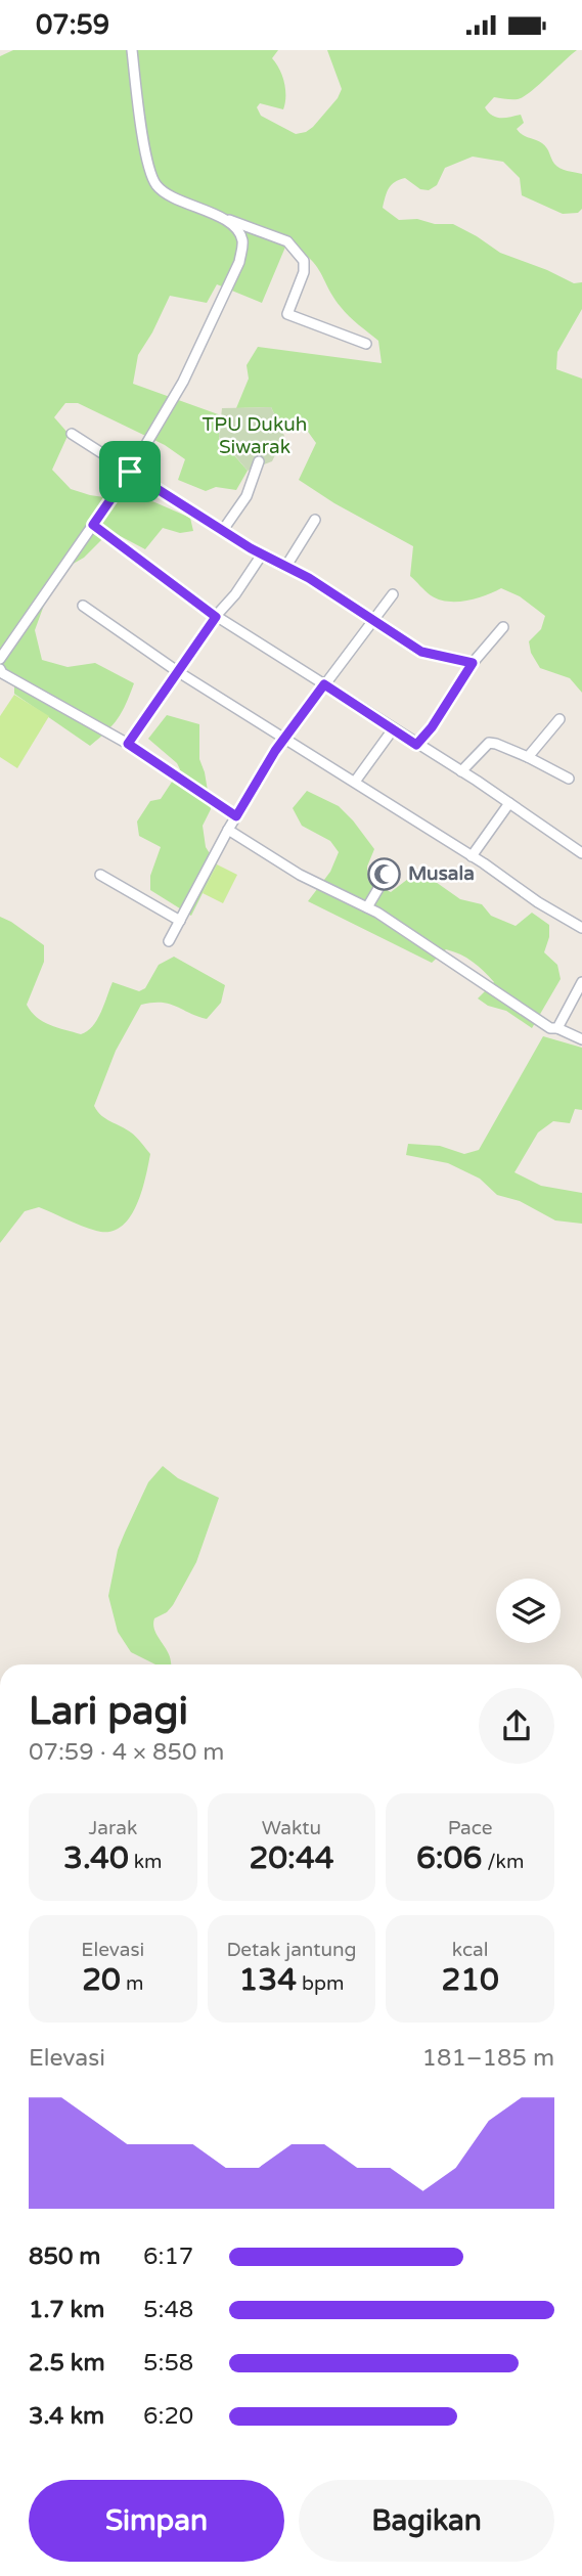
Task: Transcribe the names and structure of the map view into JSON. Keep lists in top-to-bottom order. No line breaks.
{"parks":["TPU Dukuh Siwarak"],"places":{"mosque":["Musala"]},"page":{"status":"07:59","heading":["Lari pagi","07:59 · 4 × 850 m"],"stats":[["Jarak","3.40 km"],["Waktu","20:44"],["Pace","6:06 /km"],["Elevasi","20 m"],["Detak jantung","134 bpm"],["kcal","210"]],"chart":["Elevasi","181–185 m"],"list":[{"name":"850 m","note":"6:17"},{"name":"1.7 km","note":"5:48"},{"name":"2.5 km","note":"5:58"},{"name":"3.4 km","note":"6:20"}],"buttons":["Simpan","Bagikan"]}}
